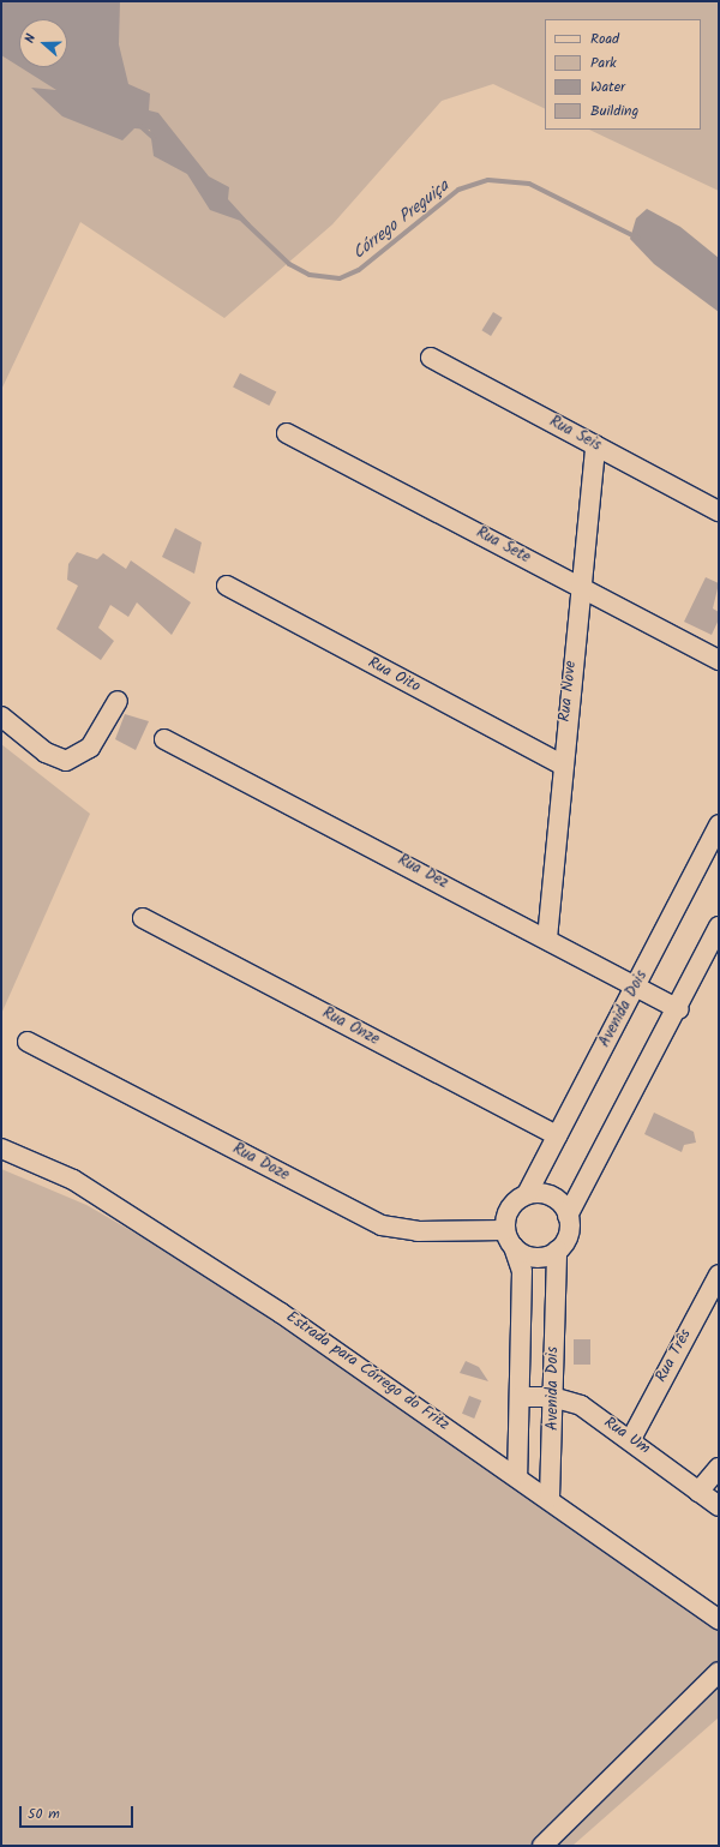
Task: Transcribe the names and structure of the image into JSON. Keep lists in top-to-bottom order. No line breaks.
{"streets":{"street":["Rua Seis","Rua Sete","Rua Oito","Rua Nove","Rua Dez","Avenida Dois","Rua Onze","Rua Doze","Rua Três","Estrada para Córrego do Fritz","Rua Um"]},"crossings":[["Rua Seis","Rua Nove"],["Rua Sete","Rua Nove"],["Rua Oito","Rua Nove"],["Rua Nove","Rua Dez"],["Rua Dez","Avenida Dois"],["Avenida Dois","Rua Onze"],["Avenida Dois","Rua Doze"],["Avenida Dois","Estrada para Córrego do Fritz"],["Avenida Dois","Rua Um"],["Rua Três","Rua Um"]],"water":["Córrego Preguiça"],"legend":["Road","Park","Water","Building"],"scale_bar":"50 m","north":"left"}
